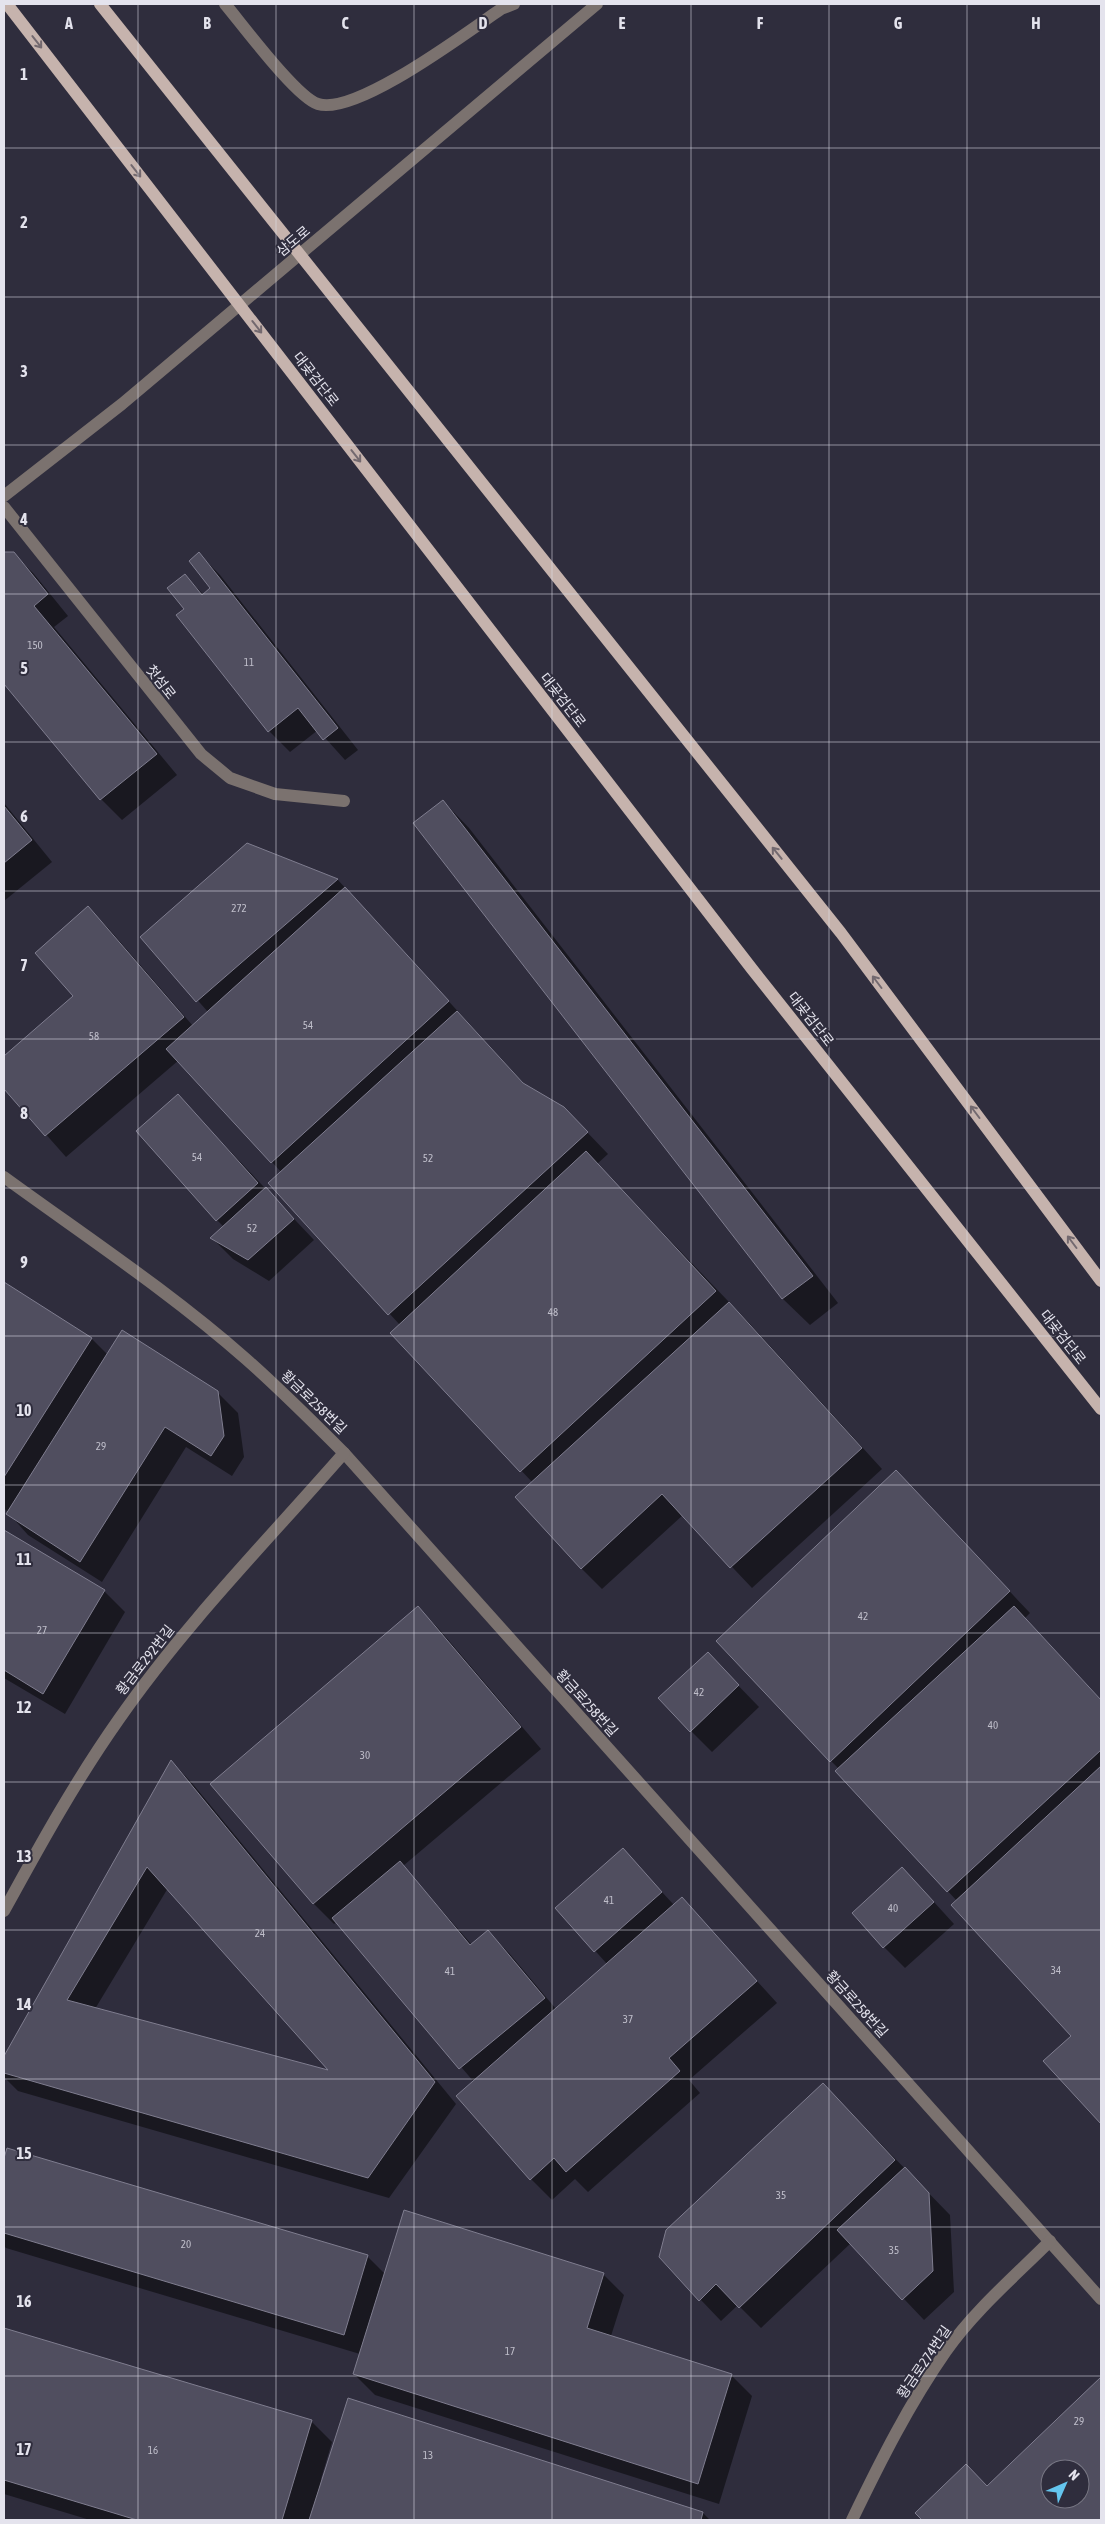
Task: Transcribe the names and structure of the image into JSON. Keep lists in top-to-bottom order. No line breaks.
{"streets":{"main road":["대곶검단로"],"street":["삼도로","첫섬로","황금로258번길","황금로292번길","황금로274번길"]},"crossings":[["삼도로","대곶검단로"],["황금로258번길","황금로292번길"],["황금로258번길","황금로274번길"]],"house_numbers":["150","11","272","54","58","54","52","52","48","29","42","27","42","40","30","41","40","24","34","41","37","35","20","35","17","29","16","13"],"north":"top right","grid":{"columns":["A","B","C","D","E","F","G","H"],"rows":["1","2","3","4","5","6","7","8","9","10","11","12","13","14","15","16","17"]}}
